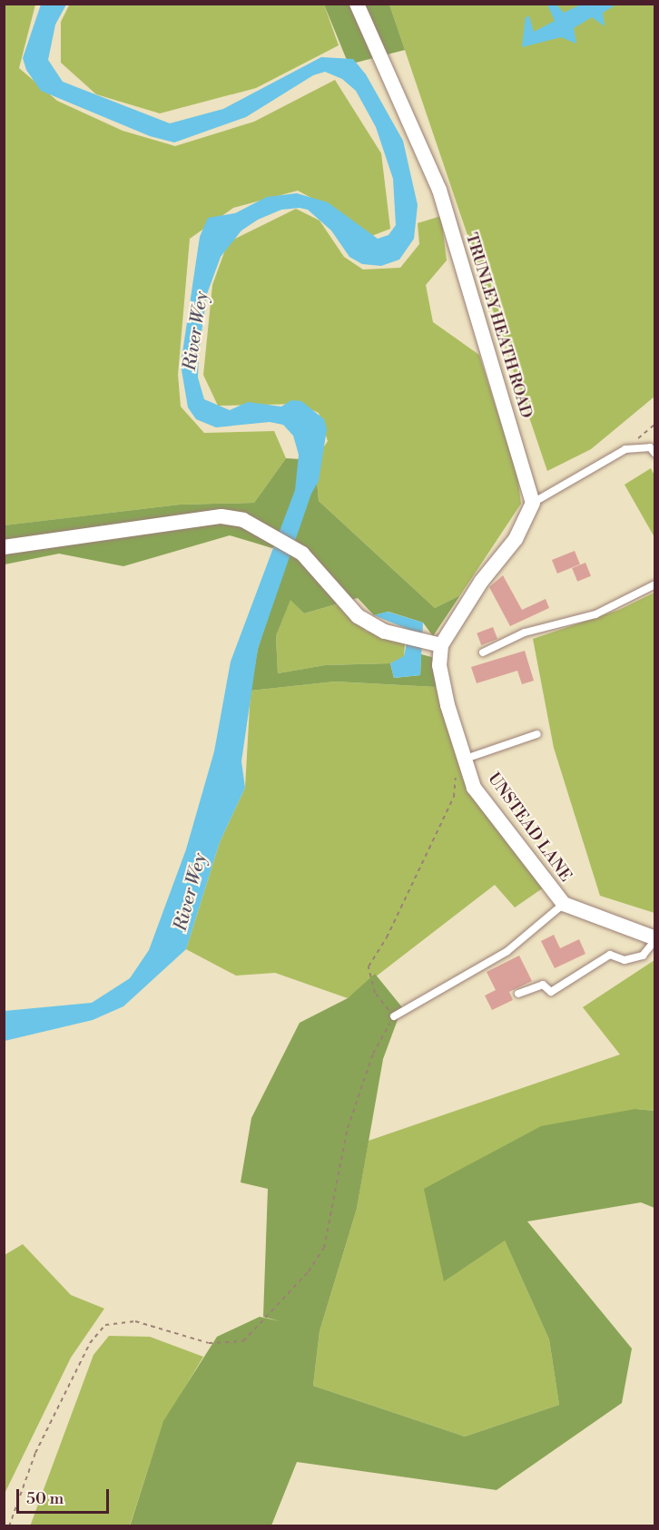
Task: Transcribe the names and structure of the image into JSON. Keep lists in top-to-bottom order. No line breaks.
{"streets":{"street":["TRUNLEY HEATH ROAD","UNSTEAD LANE"]},"water":["River Wey"],"scale_bar":"50 m"}
